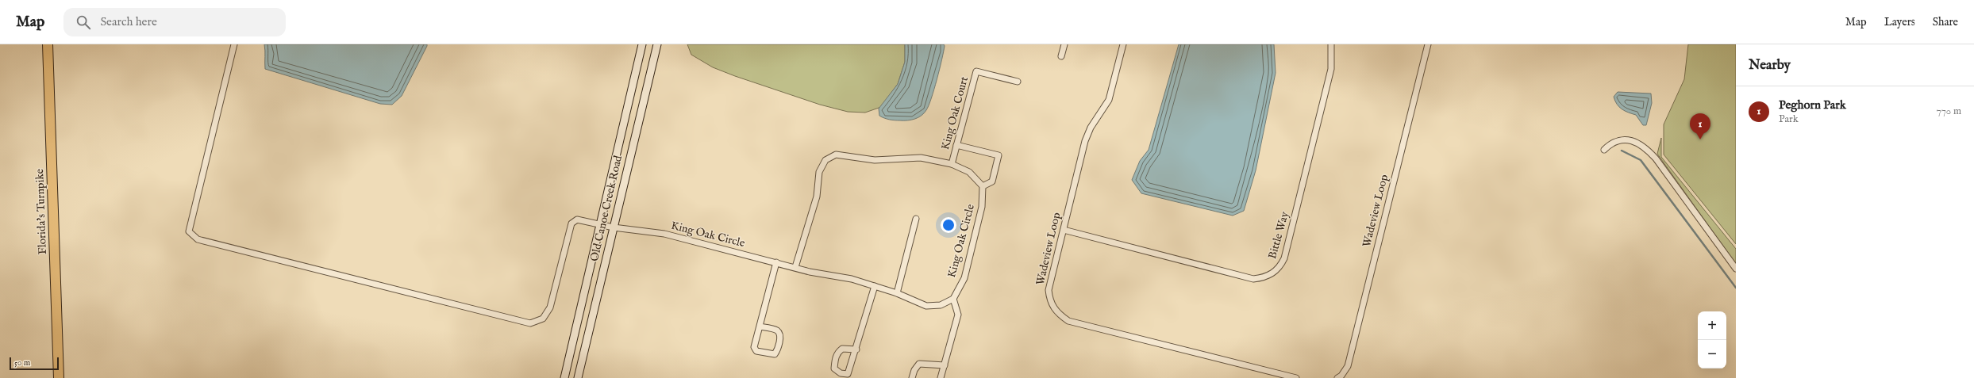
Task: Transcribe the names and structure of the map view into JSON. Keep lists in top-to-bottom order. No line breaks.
{"streets":{"highway":["Florida's Turnpike"],"main road":["Old Canoe Creek Road"],"street":["King Oak Court","Wadeview Loop","King Oak Circle","Bittle Way"]},"crossings":[["Old Canoe Creek Road","King Oak Circle"],["Wadeview Loop","Bittle Way"]],"scale_bar":"50 m","page":{"header":"Map","search":"Search here","nav":["Map","Layers","Share"],"heading":"Nearby","list":[{"mark":"1","name":"Peghorn Park","note":"Park","value":"770 m"}],"pins":"1","map_buttons":["+","−"],"scale":"50 m"}}
